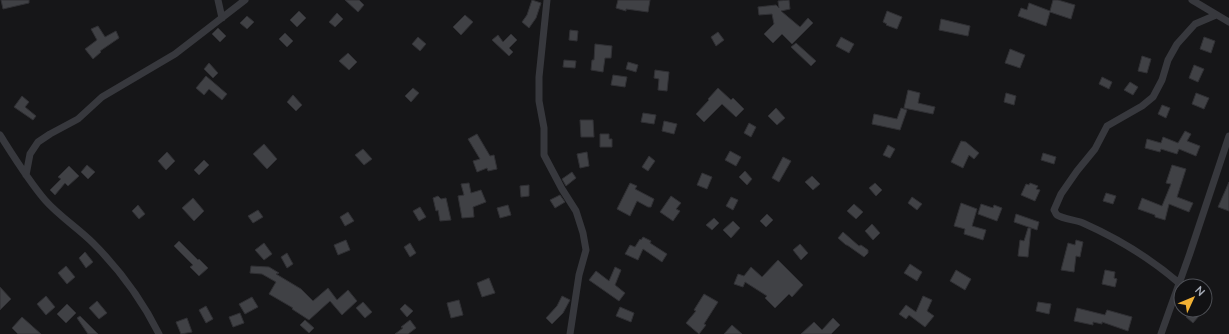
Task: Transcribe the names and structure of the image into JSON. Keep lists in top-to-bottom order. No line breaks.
{"north":"top right"}
